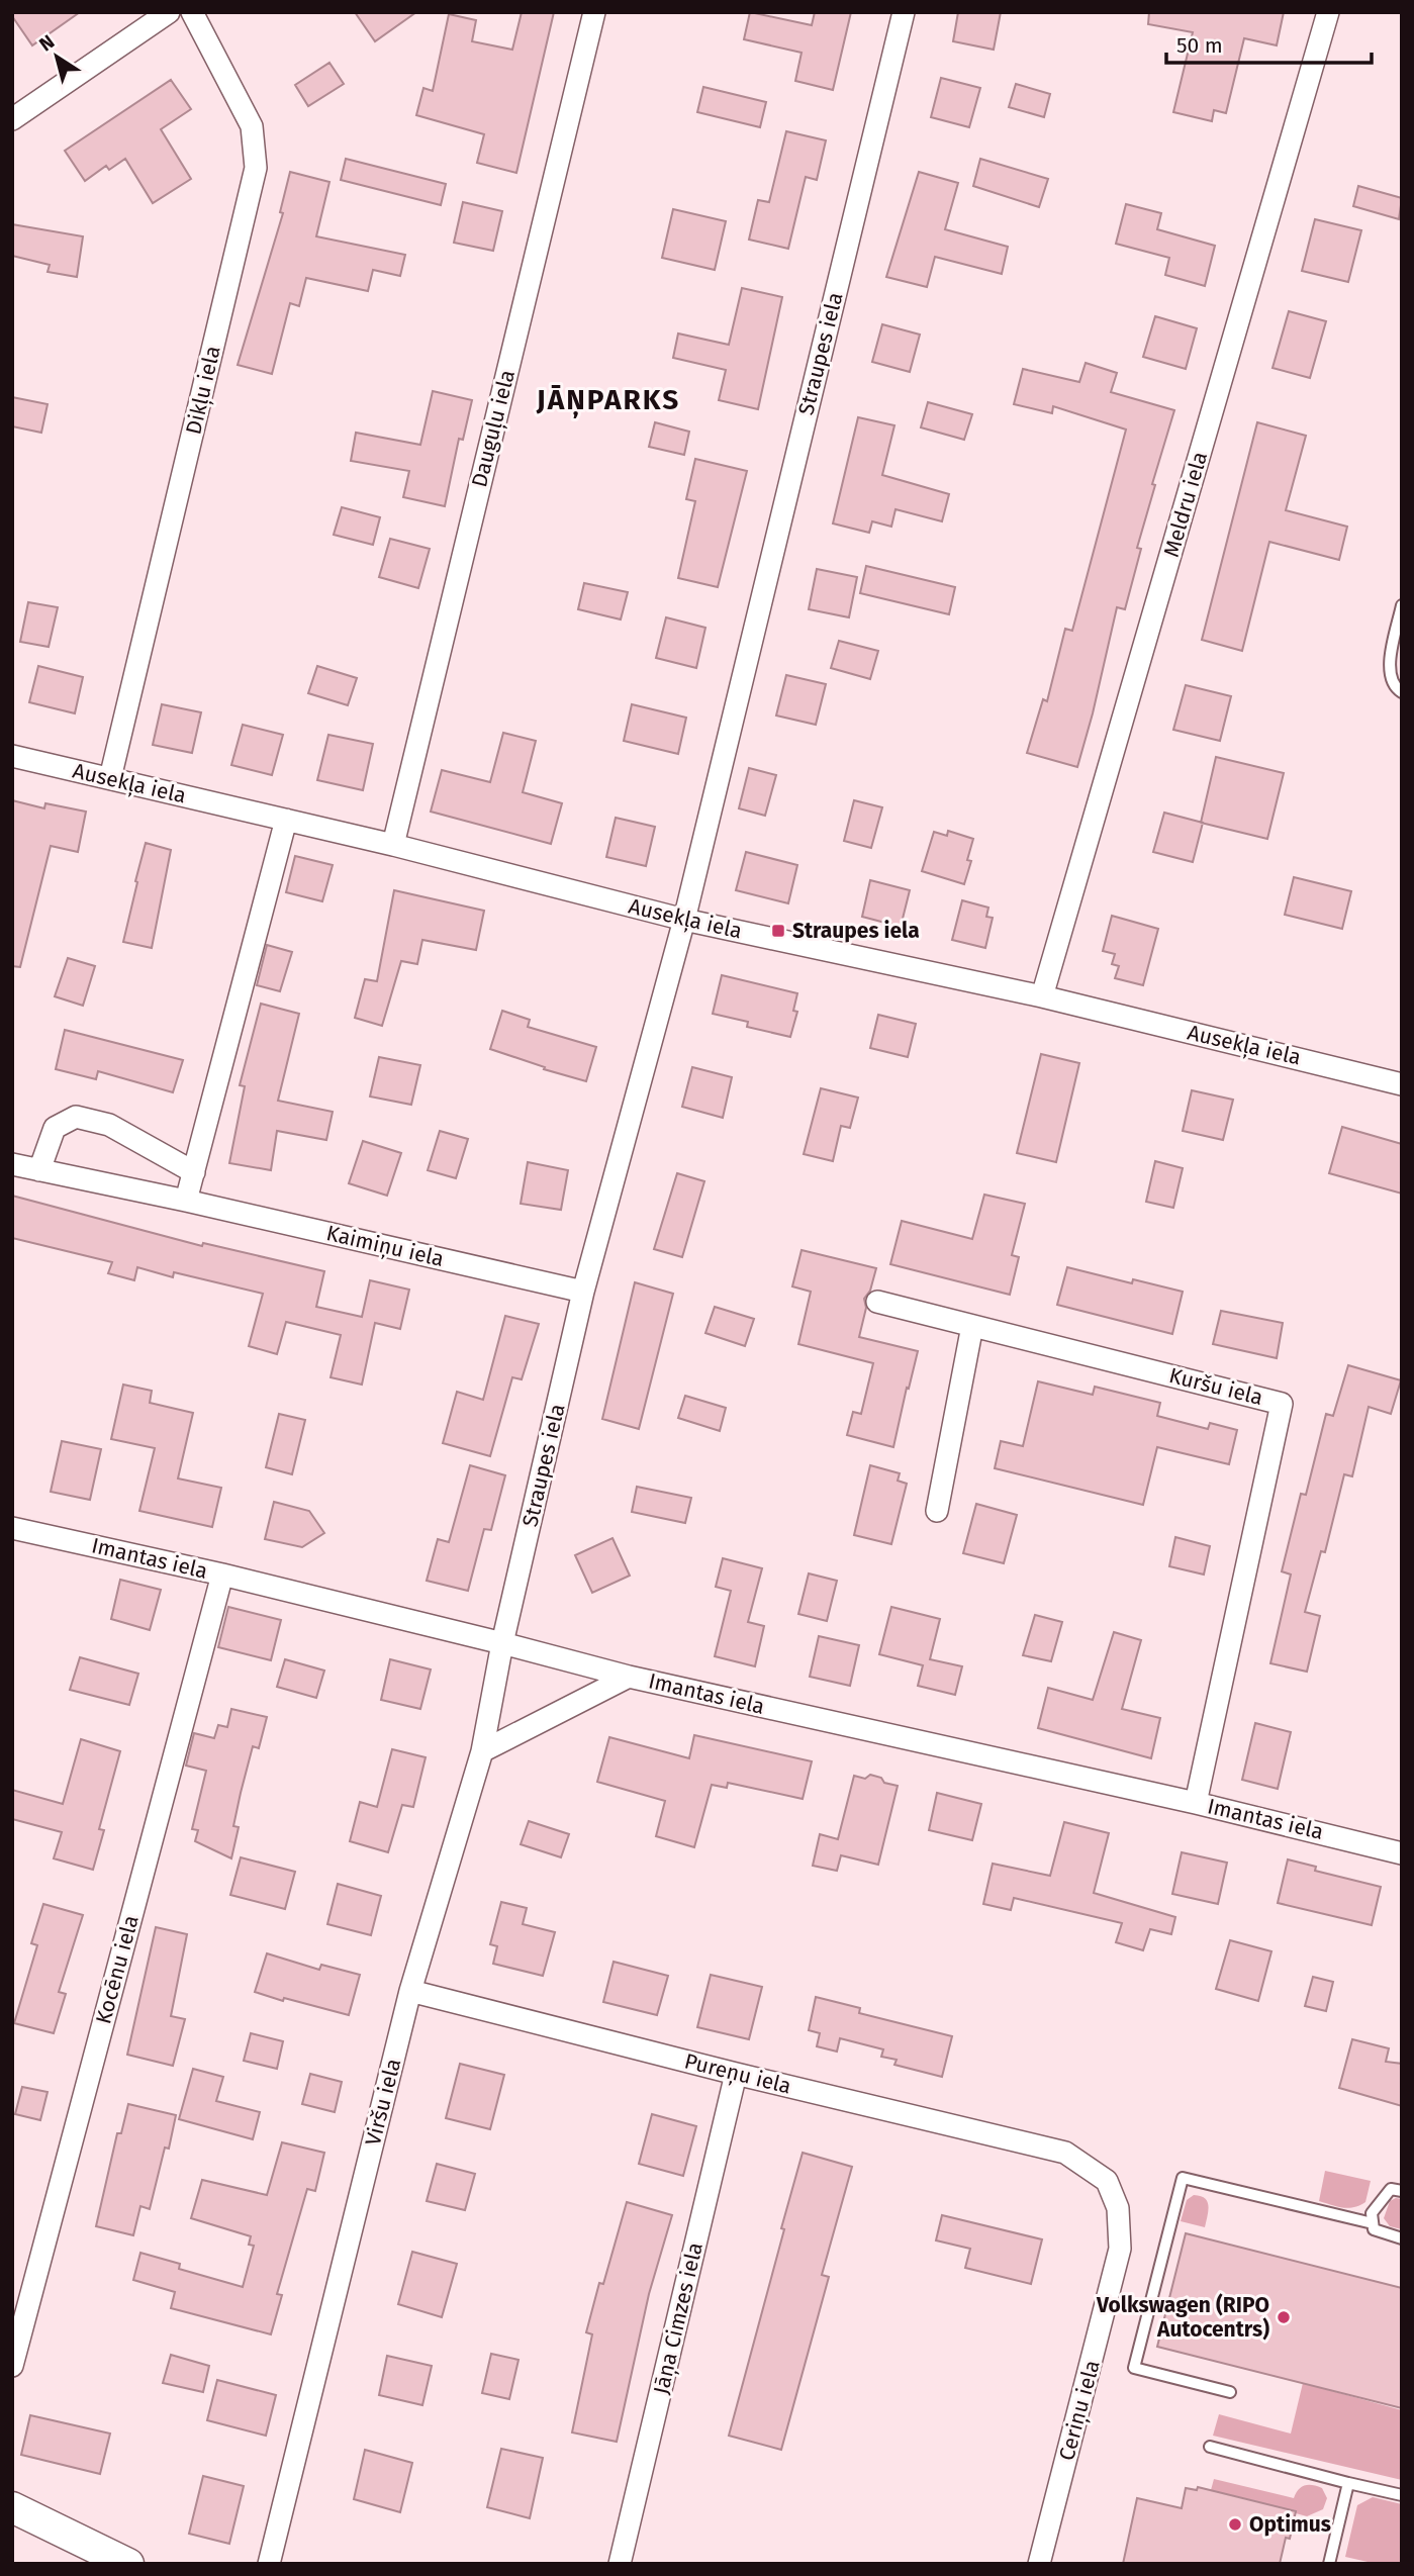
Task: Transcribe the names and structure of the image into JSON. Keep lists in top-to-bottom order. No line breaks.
{"streets":{"street":["Straupes iela","Dikļu iela","Dauguļu iela","Meldru iela","Ausekļa iela","Kaimiņu iela","Kuršu iela","Imantas iela","Kocēnu iela","Pureņu iela","Viršu iela","Jāņa Cimzes iela","Ceriņu iela"]},"crossings":[["Straupes iela","Ausekļa iela"],["Straupes iela","Kaimiņu iela"],["Straupes iela","Imantas iela"],["Straupes iela","Viršu iela"],["Dikļu iela","Ausekļa iela"],["Dauguļu iela","Ausekļa iela"],["Meldru iela","Ausekļa iela"],["Kuršu iela","Imantas iela"],["Imantas iela","Kocēnu iela"],["Imantas iela","Viršu iela"],["Pureņu iela","Viršu iela"],["Pureņu iela","Jāņa Cimzes iela"],["Pureņu iela","Ceriņu iela"]],"districts":["JĀŅPARKS"],"places":{"transit":["Straupes iela"],"other":["Volkswagen (RIPO Autocentrs)","Optimus"]},"scale_bar":"50 m","north":"top left"}
